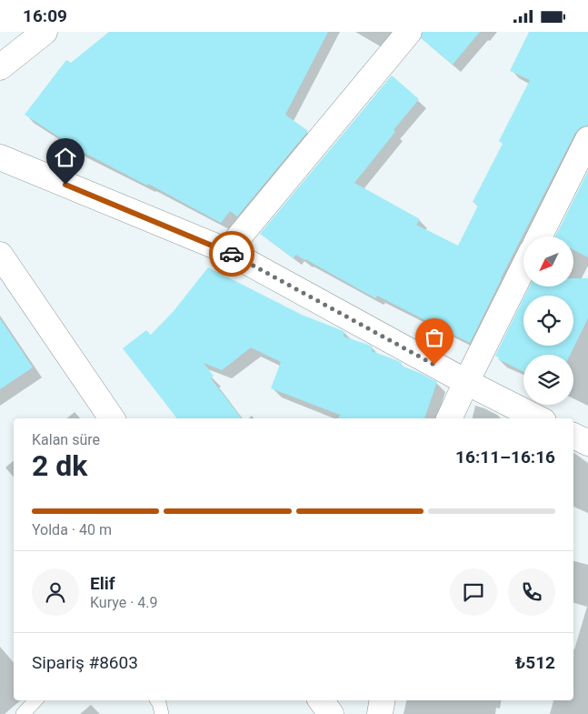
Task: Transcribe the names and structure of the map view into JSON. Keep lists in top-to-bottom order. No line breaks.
{"north":"bottom left","page":{"status":"16:09","heading":["2 dk","Kalan süre","16:11–16:16"],"panel":["Elif","Kurye · 4.9","Sipariş #8603","₺512"],"bar":"Yolda · 40 m"}}
